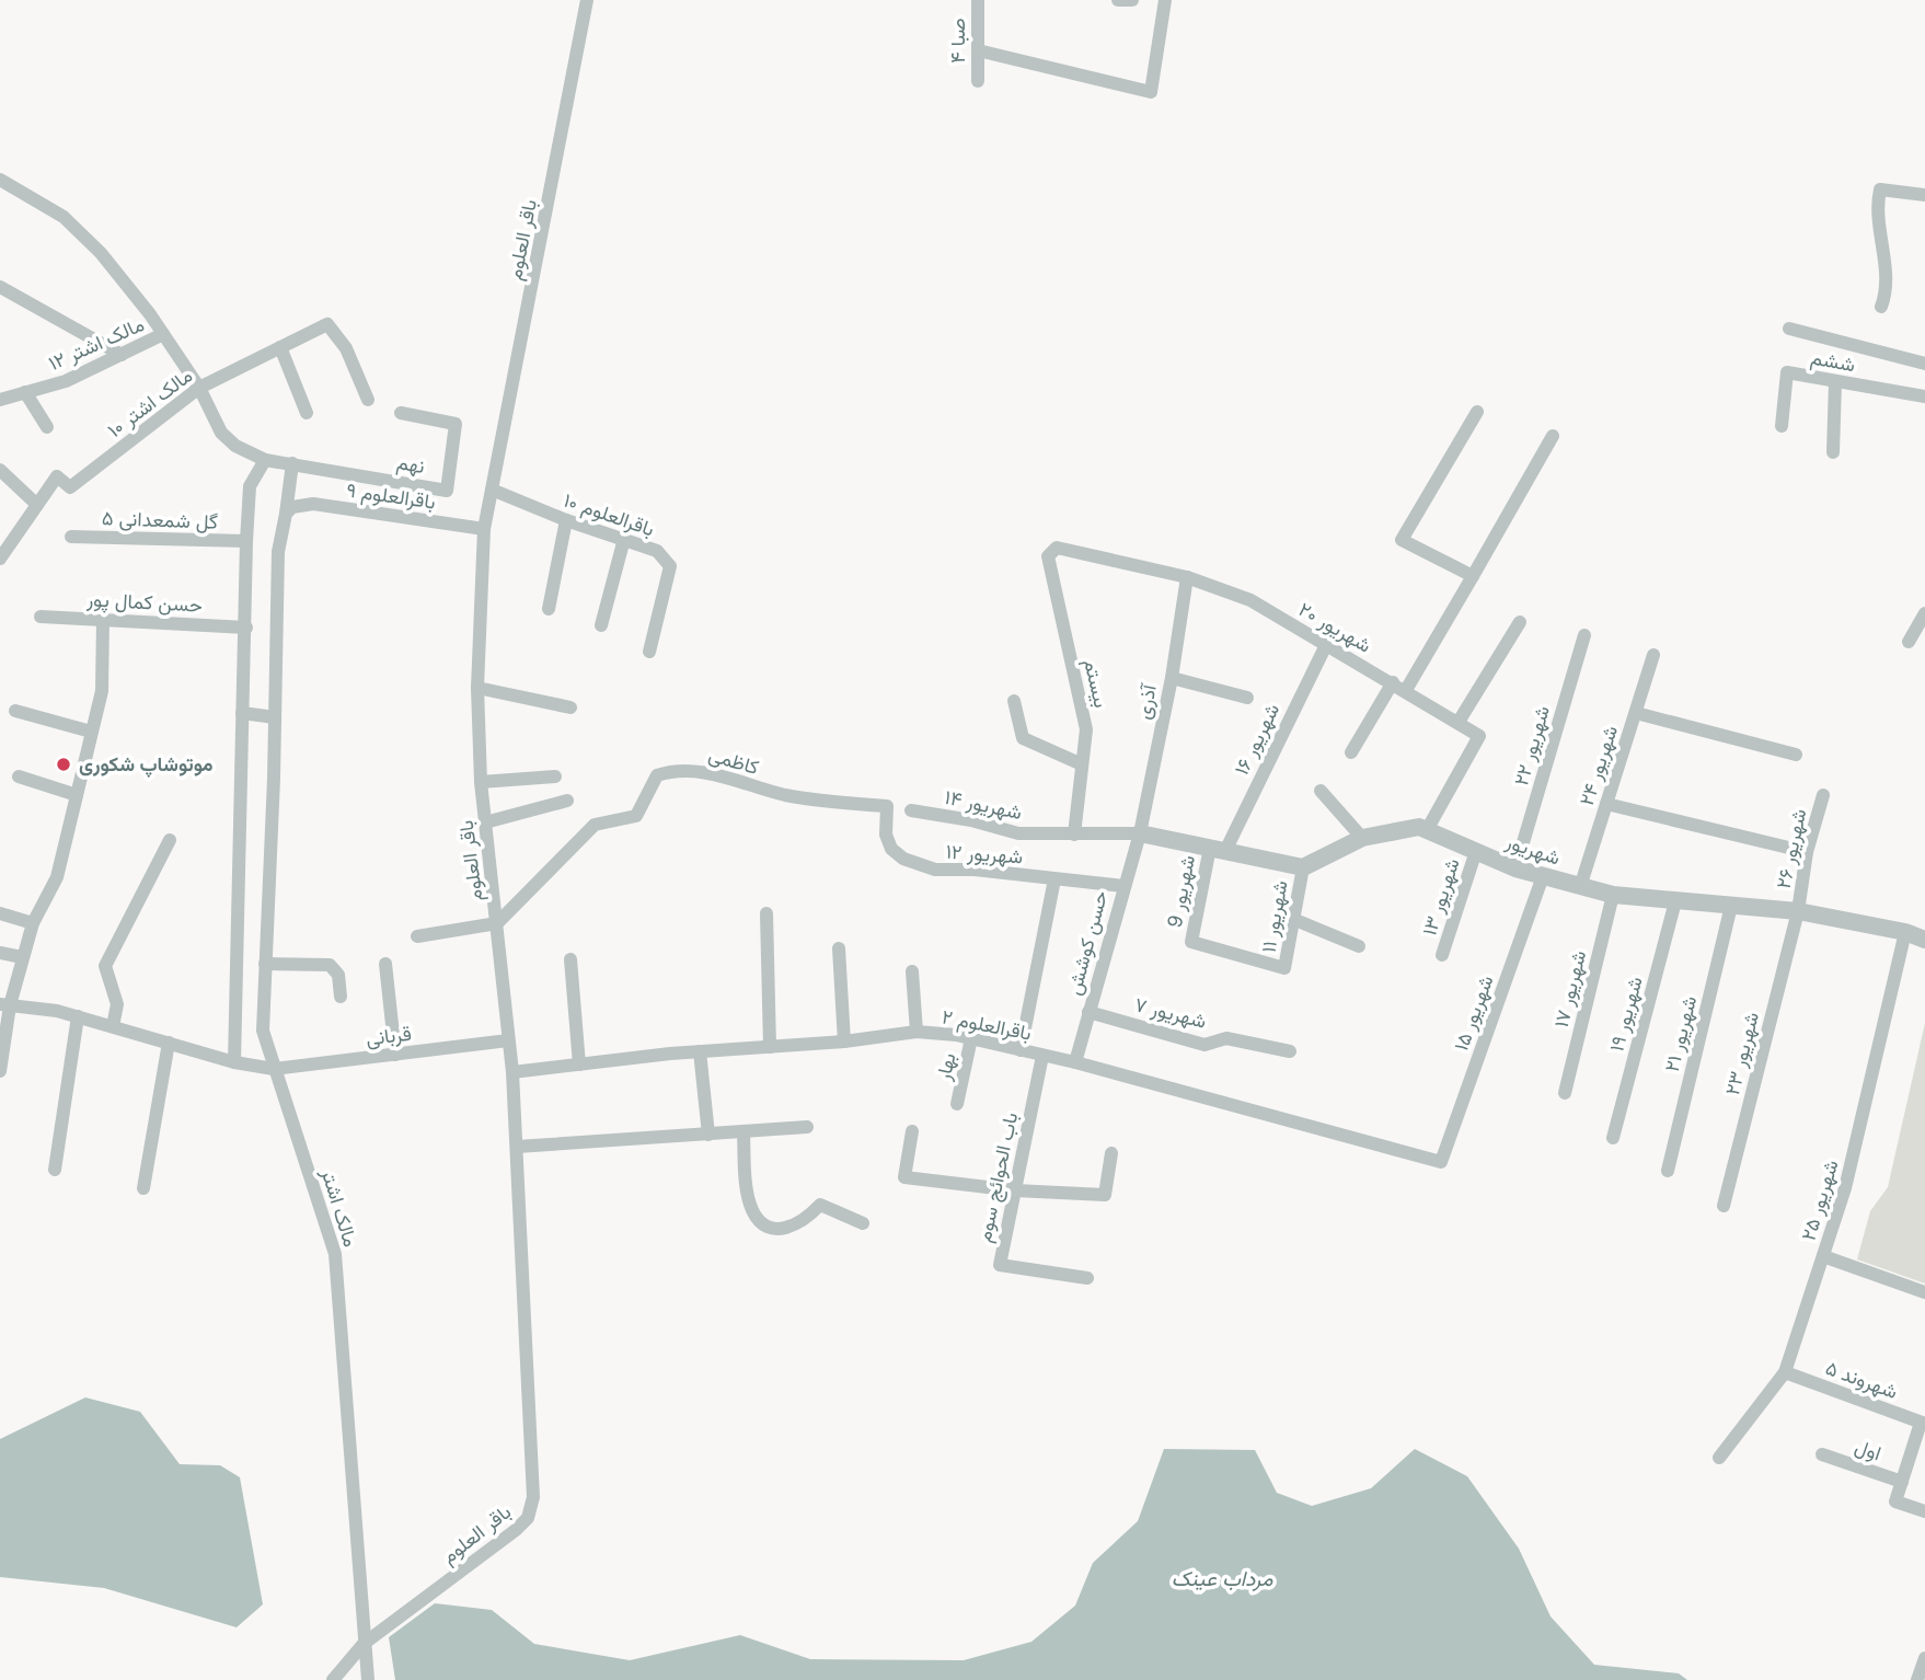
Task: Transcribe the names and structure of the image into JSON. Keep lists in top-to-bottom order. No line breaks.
{"streets":{"street":["صبا ۴","باقر العلوم","مالک اشتر ۱۲","ششم","مالک اشتر ۱۰","نهم","باقرالعلوم ۹","باقرالعلوم ۱۰","گل شمعدانی ۵","حسن کمال پور","شهریور ۲۰","بیستم","آذری","شهریور ۱۶","شهریور ۲۲","کاظمی","شهریور ۲۴","شهریور ۱۴","شهریور ۲۶","شهریور","شهریور ۱۲","شهریور 9","شهریور ۱۳","شهریور ۱۱","حسن کوشش","شهریور ۱۷","شهریور ۷","شهریور ۱۵","شهریور ۱۹","باقرالعلوم ۲","شهریور ۲۱","قربانی","شهریور ۲۳","بهار","باب الحوائج سوم","شهریور ۲۵","مالک اشتر","شهروند ۵","اول"]},"crossings":[["باقر العلوم","باقرالعلوم ۹"],["باقر العلوم","باقرالعلوم ۱۰"],["باقر العلوم","کاظمی"],["باقر العلوم","باقرالعلوم ۲"],["باقر العلوم","قربانی"],["باقر العلوم","مالک اشتر"],["نهم","مالک اشتر"],["باقرالعلوم ۹","مالک اشتر"],["شهریور ۲۰","بیستم"],["شهریور ۲۰","آذری"],["شهریور ۲۰","شهریور ۱۶"],["بیستم","شهریور ۱۴"],["آذری","شهریور ۱۴"],["آذری","حسن کوشش"],["شهریور ۱۶","شهریور 9"],["شهریور ۲۲","شهریور"],["کاظمی","شهریور ۱۲"],["شهریور ۲۴","شهریور"],["شهریور ۱۴","حسن کوشش"],["شهریور ۲۶","شهریور"],["شهریور ۲۶","شهریور ۲۳"],["شهریور","شهریور ۱۳"],["شهریور","شهریور ۱۱"],["شهریور","شهریور ۱۷"],["شهریور","شهریور ۱۵"],["شهریور","شهریور ۱۹"],["شهریور","شهریور ۲۱"],["شهریور","شهریور ۲۳"],["شهریور","شهریور ۲۵"],["شهریور ۱۲","حسن کوشش"],["شهریور 9","شهریور ۱۱"],["حسن کوشش","شهریور ۷"],["حسن کوشش","باقرالعلوم ۲"],["شهریور ۱۵","باقرالعلوم ۲"],["باقرالعلوم ۲","بهار"],["باقرالعلوم ۲","باب الحوائج سوم"],["قربانی","مالک اشتر"],["شهریور ۲۵","شهروند ۵"]],"water":["مرداب عینک"],"places":["موتوشاپ شکوری"]}
